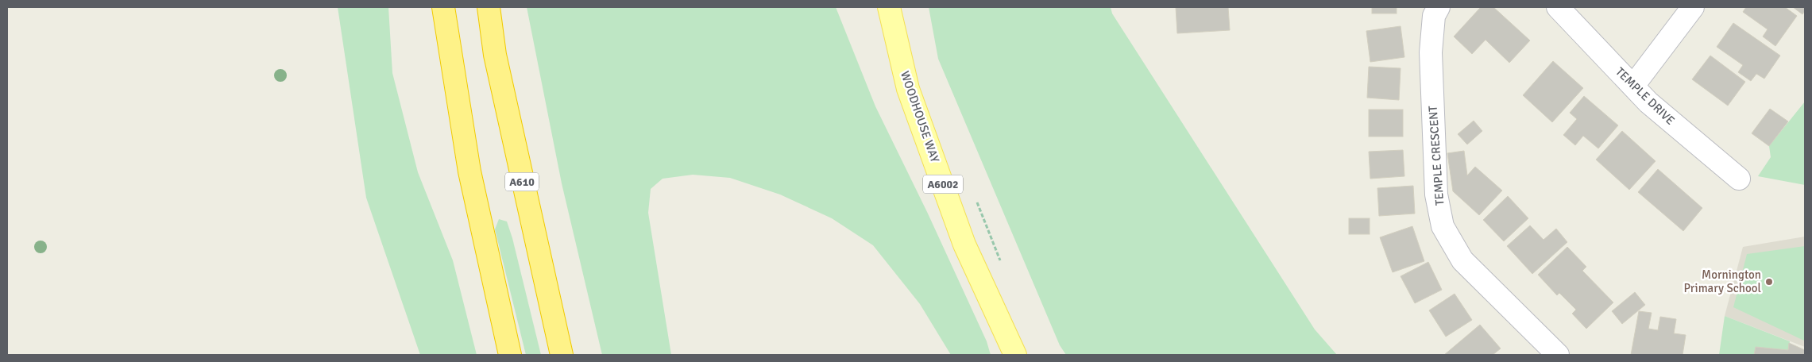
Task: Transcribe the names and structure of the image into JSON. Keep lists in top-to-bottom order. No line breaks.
{"streets":{"highway":["A610"],"main road":["WOODHOUSE WAY","A6002"],"street":["TEMPLE DRIVE","TEMPLE CRESCENT"]},"places":["Mornington Primary School"]}
